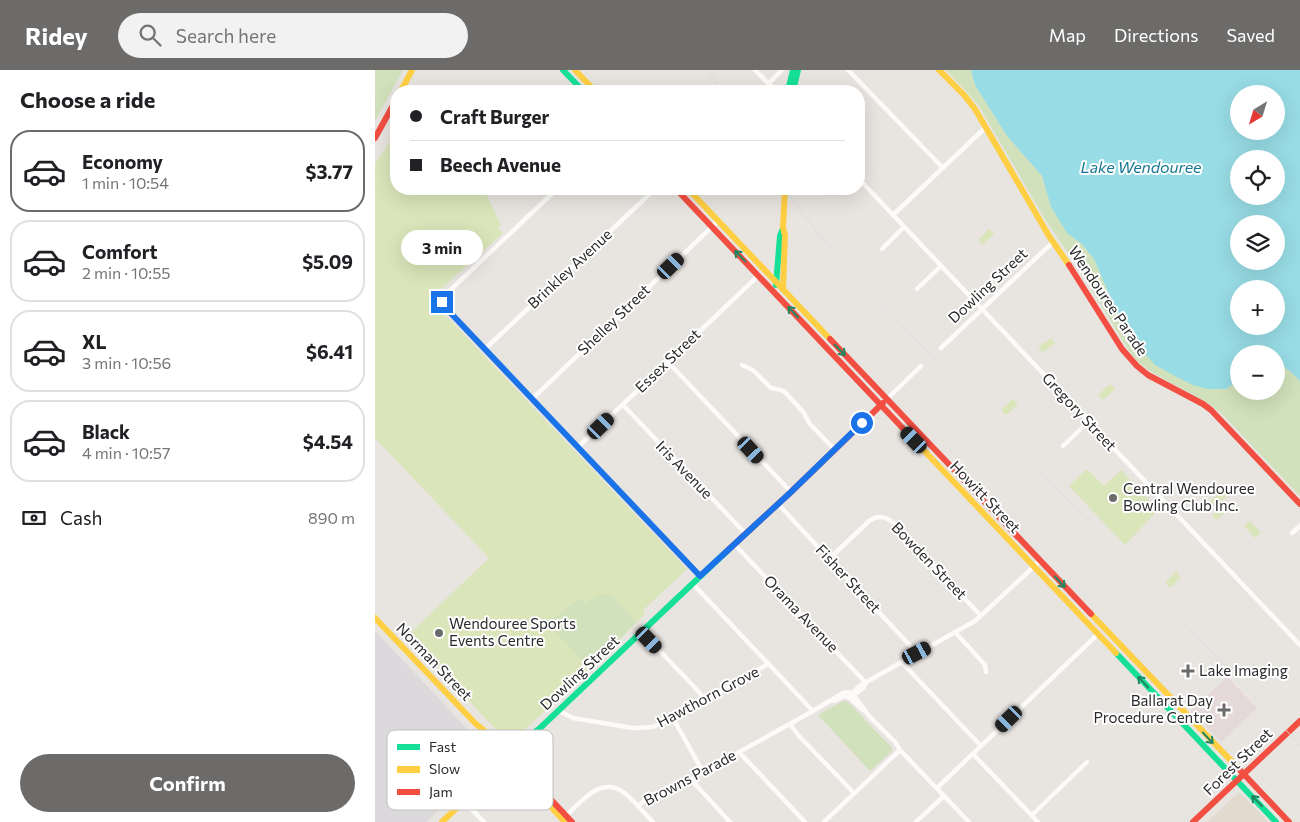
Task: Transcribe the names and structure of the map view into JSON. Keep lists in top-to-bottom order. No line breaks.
{"streets":{"main road":["Dowling Street","Wendouree Parade","Howitt Street","Norman Street","Forest Street"],"street":["Brinkley Avenue","Shelley Street","Essex Street","Gregory Street","Iris Avenue","Bowden Street","Fisher Street","Orama Avenue","Hawthorn Grove","Browns Parade"]},"crossings":[["Dowling Street","Wendouree Parade"],["Dowling Street","Gregory Street"],["Dowling Street","Iris Avenue"],["Dowling Street","Howitt Street"],["Dowling Street","Fisher Street"],["Dowling Street","Orama Avenue"],["Dowling Street","Hawthorn Grove"],["Shelley Street","Howitt Street"],["Essex Street","Iris Avenue"],["Essex Street","Howitt Street"],["Howitt Street","Forest Street"],["Howitt Street","Browns Parade"],["Bowden Street","Fisher Street"],["Bowden Street","Browns Parade"],["Fisher Street","Browns Parade"],["Orama Avenue","Browns Parade"],["Norman Street","Browns Parade"]],"water":["Lake Wendouree"],"places":{"other":["Central Wendouree Bowling Club Inc.","Wendouree Sports Events Centre"],"health":["Lake Imaging","Ballarat Day Procedure Centre"]},"legend":["Fast","Slow","Jam"],"north":"bottom left","page":{"header":"Ridey","search":"Search here","nav":["Map","Directions","Saved"],"heading":"Choose a ride","map_buttons":["+","−"],"banner":["Craft Burger","Beech Avenue"],"list":[{"name":"Economy","note":"1 min · 10:54","value":"$3.77"},{"name":"Comfort","note":"2 min · 10:55","value":"$5.09"},{"name":"XL","note":"3 min · 10:56","value":"$6.41"},{"name":"Black","note":"4 min · 10:57","value":"$4.54"}],"bubble":"3 min","pay":["Cash","890 m"],"buttons":"Confirm"}}
